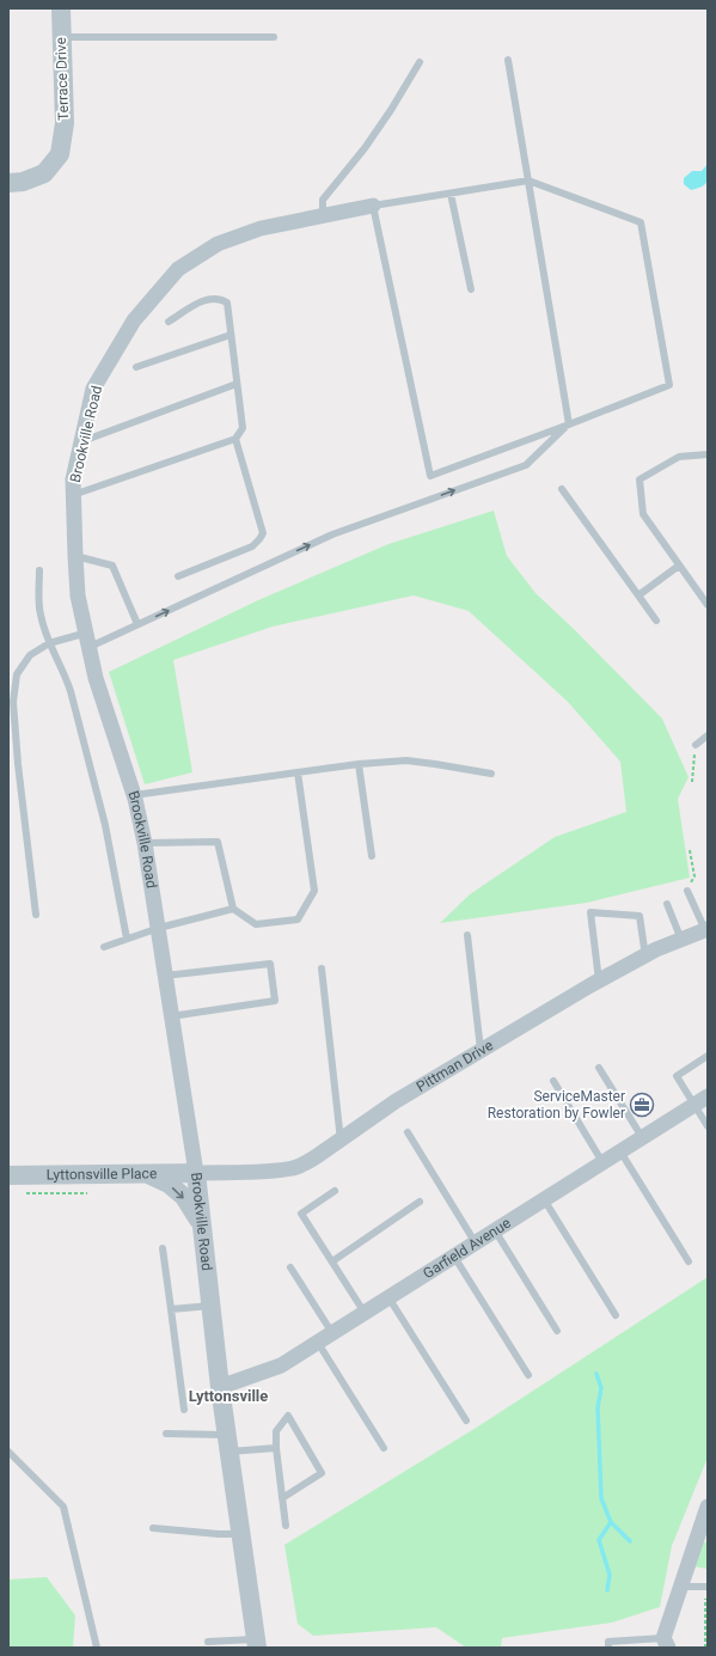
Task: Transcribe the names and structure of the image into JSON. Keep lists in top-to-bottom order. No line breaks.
{"streets":{"street":["Terrace Drive","Brookville Road","Pittman Drive","Lyttonsville Place","Garfield Avenue"]},"crossings":[["Brookville Road","Pittman Drive"],["Brookville Road","Lyttonsville Place"],["Brookville Road","Garfield Avenue"],["Pittman Drive","Lyttonsville Place"]],"districts":["Lyttonsville"],"places":{"office":["ServiceMaster Restoration by Fowler"]}}
